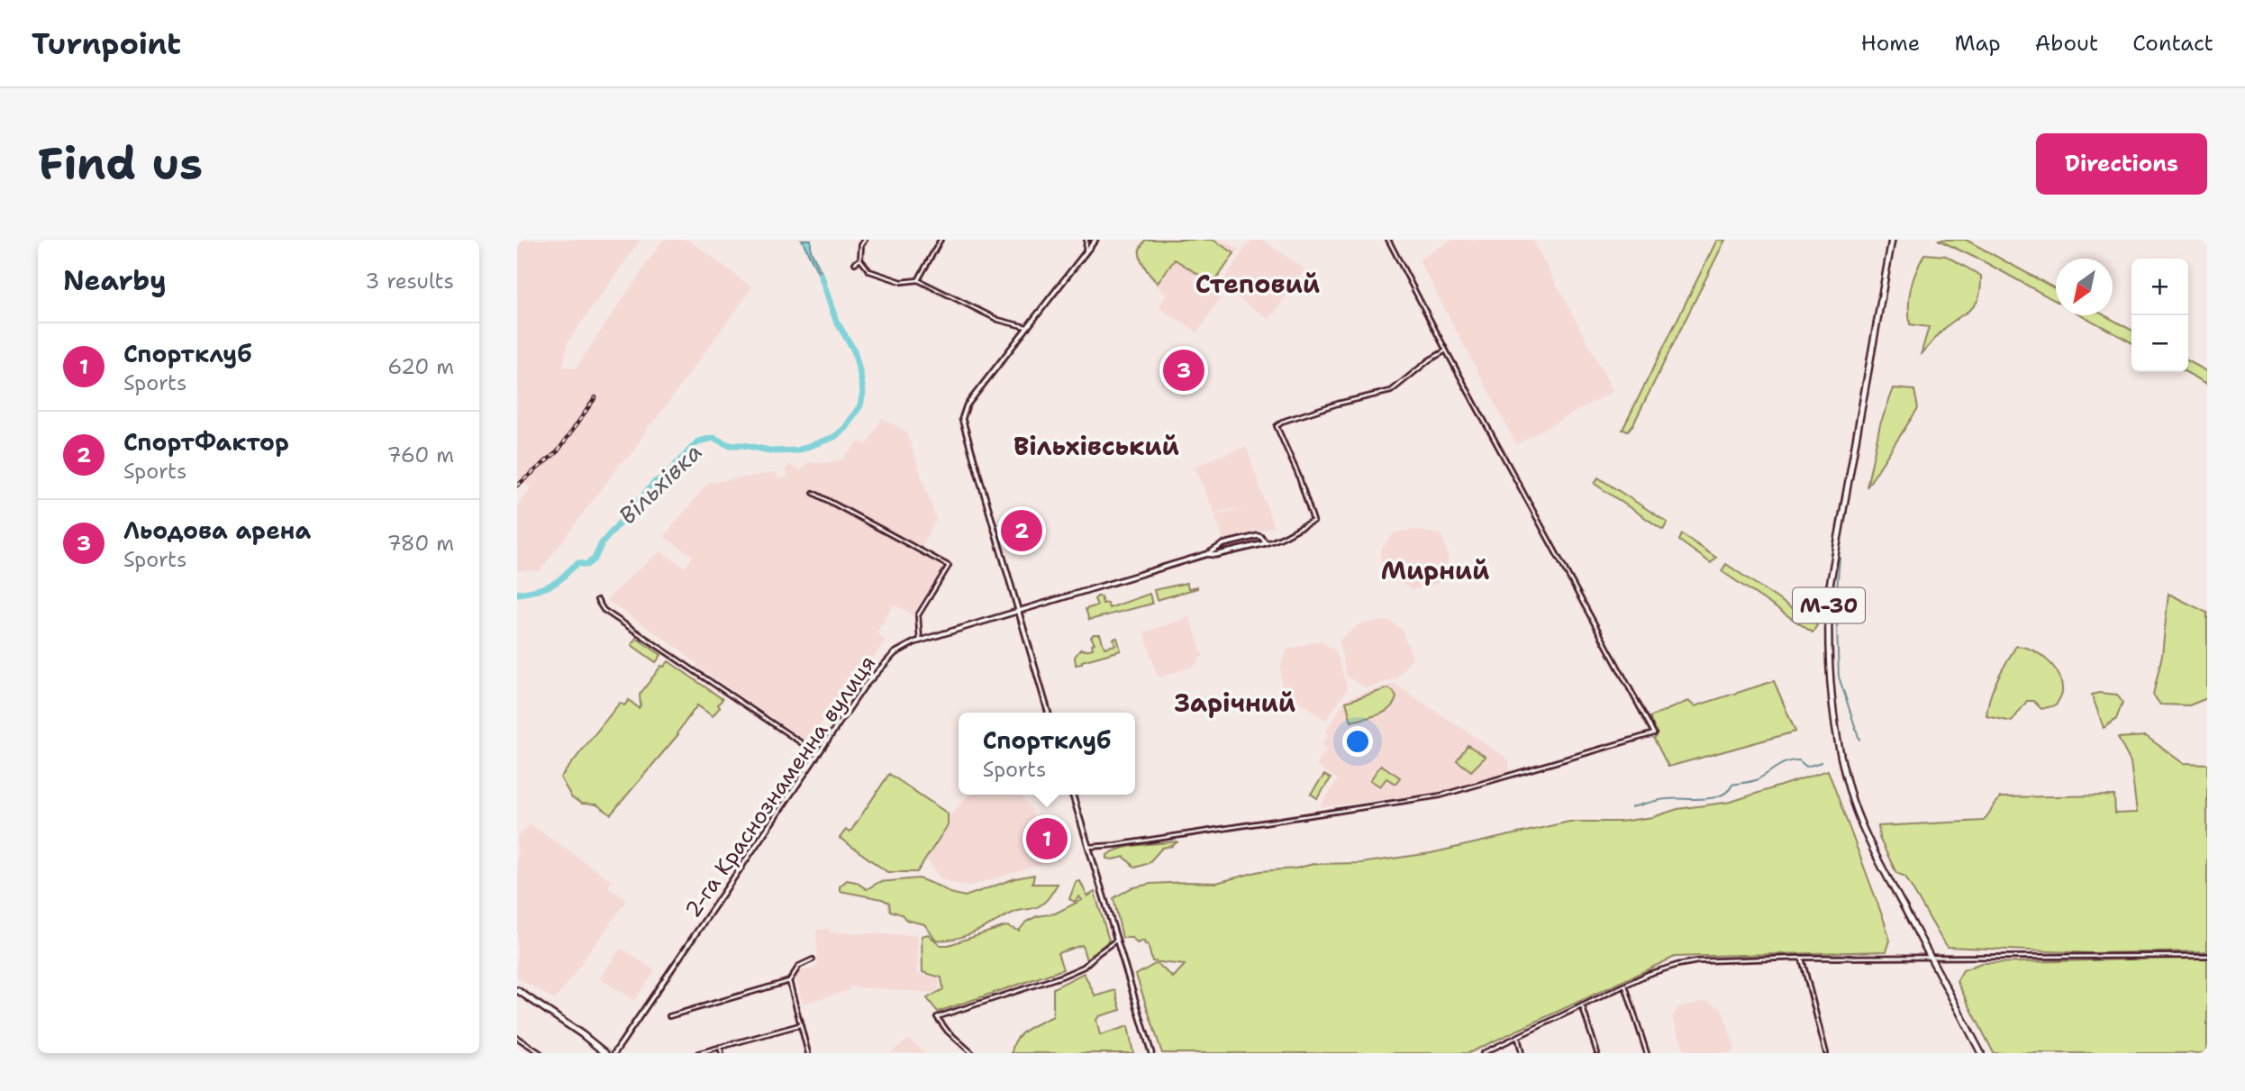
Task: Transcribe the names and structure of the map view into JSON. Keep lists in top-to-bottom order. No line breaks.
{"streets":{"main road":["М-30"],"street":["2-га Краснознаменна вулиця"]},"districts":["Степовий","Вільхівський","Мирний","Зарічний"],"water":["Вільхівка"],"north":"bottom left","page":{"header":"Turnpoint","nav":["Home","Map","About","Contact"],"buttons":"Directions","title":"Find us","heading":["Nearby","3 results"],"map_buttons":["+","−"],"list":[{"mark":"1","name":"Спортклуб","note":"Sports","value":"620 m"},{"mark":"2","name":"СпортФактор","note":"Sports","value":"760 m"},{"mark":"3","name":"Льодова арена","note":"Sports","value":"780 m"}],"pins":["3","2","1"],"popup":["Спортклуб","Sports"]}}
